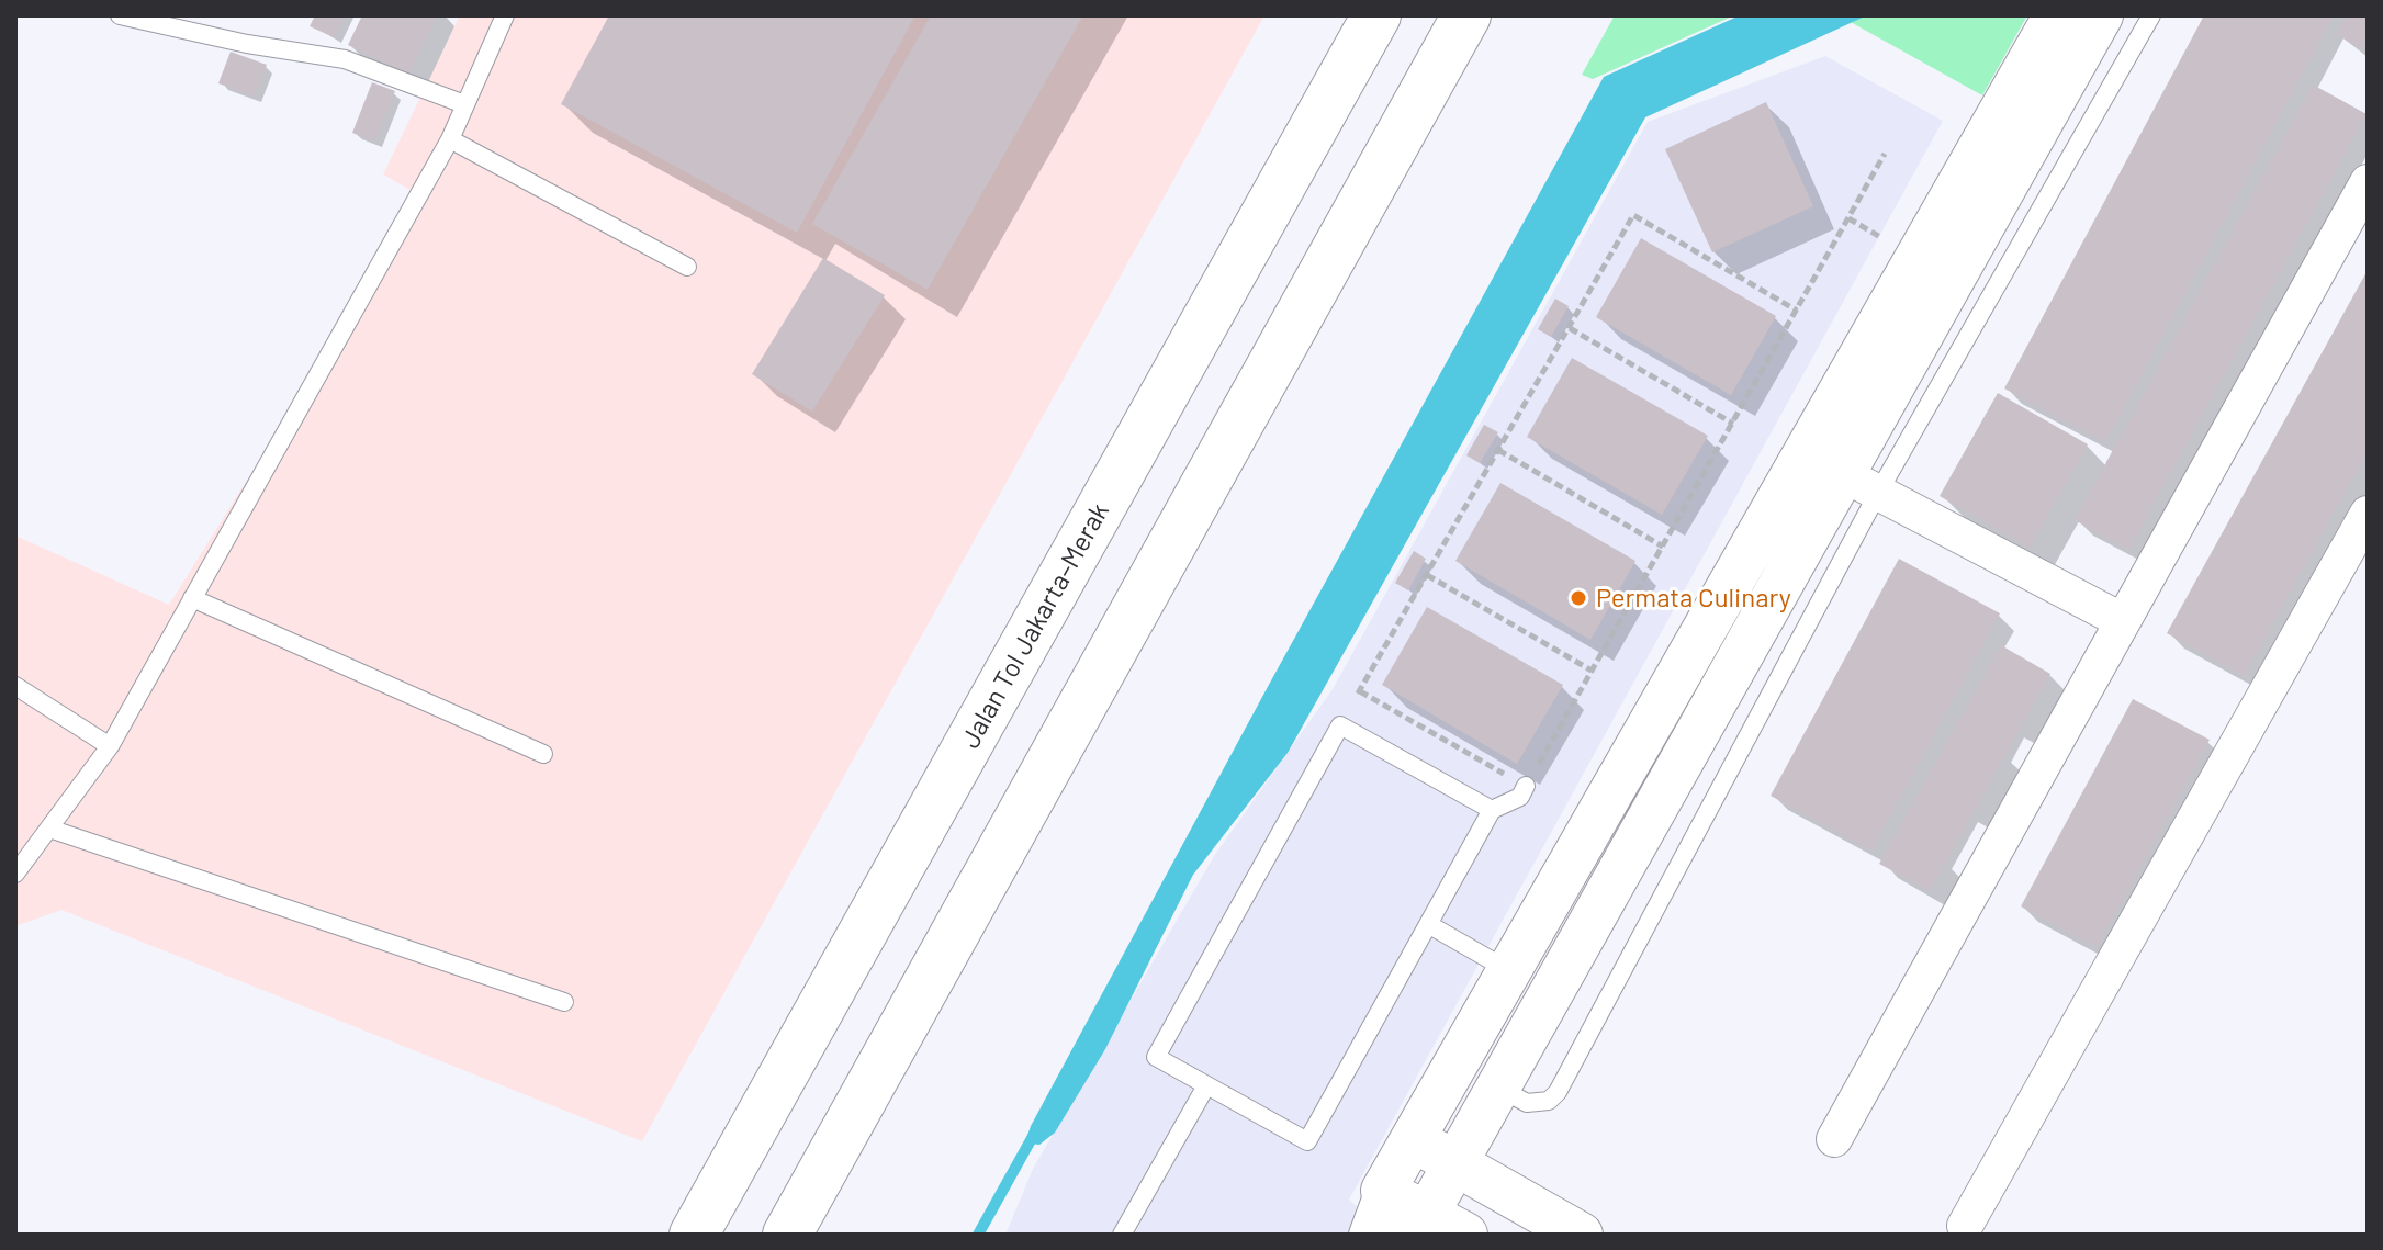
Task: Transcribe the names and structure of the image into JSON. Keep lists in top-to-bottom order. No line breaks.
{"streets":{"highway":["Jalan Tol Jakarta–Merak"]},"places":["Permata Culinary"]}
